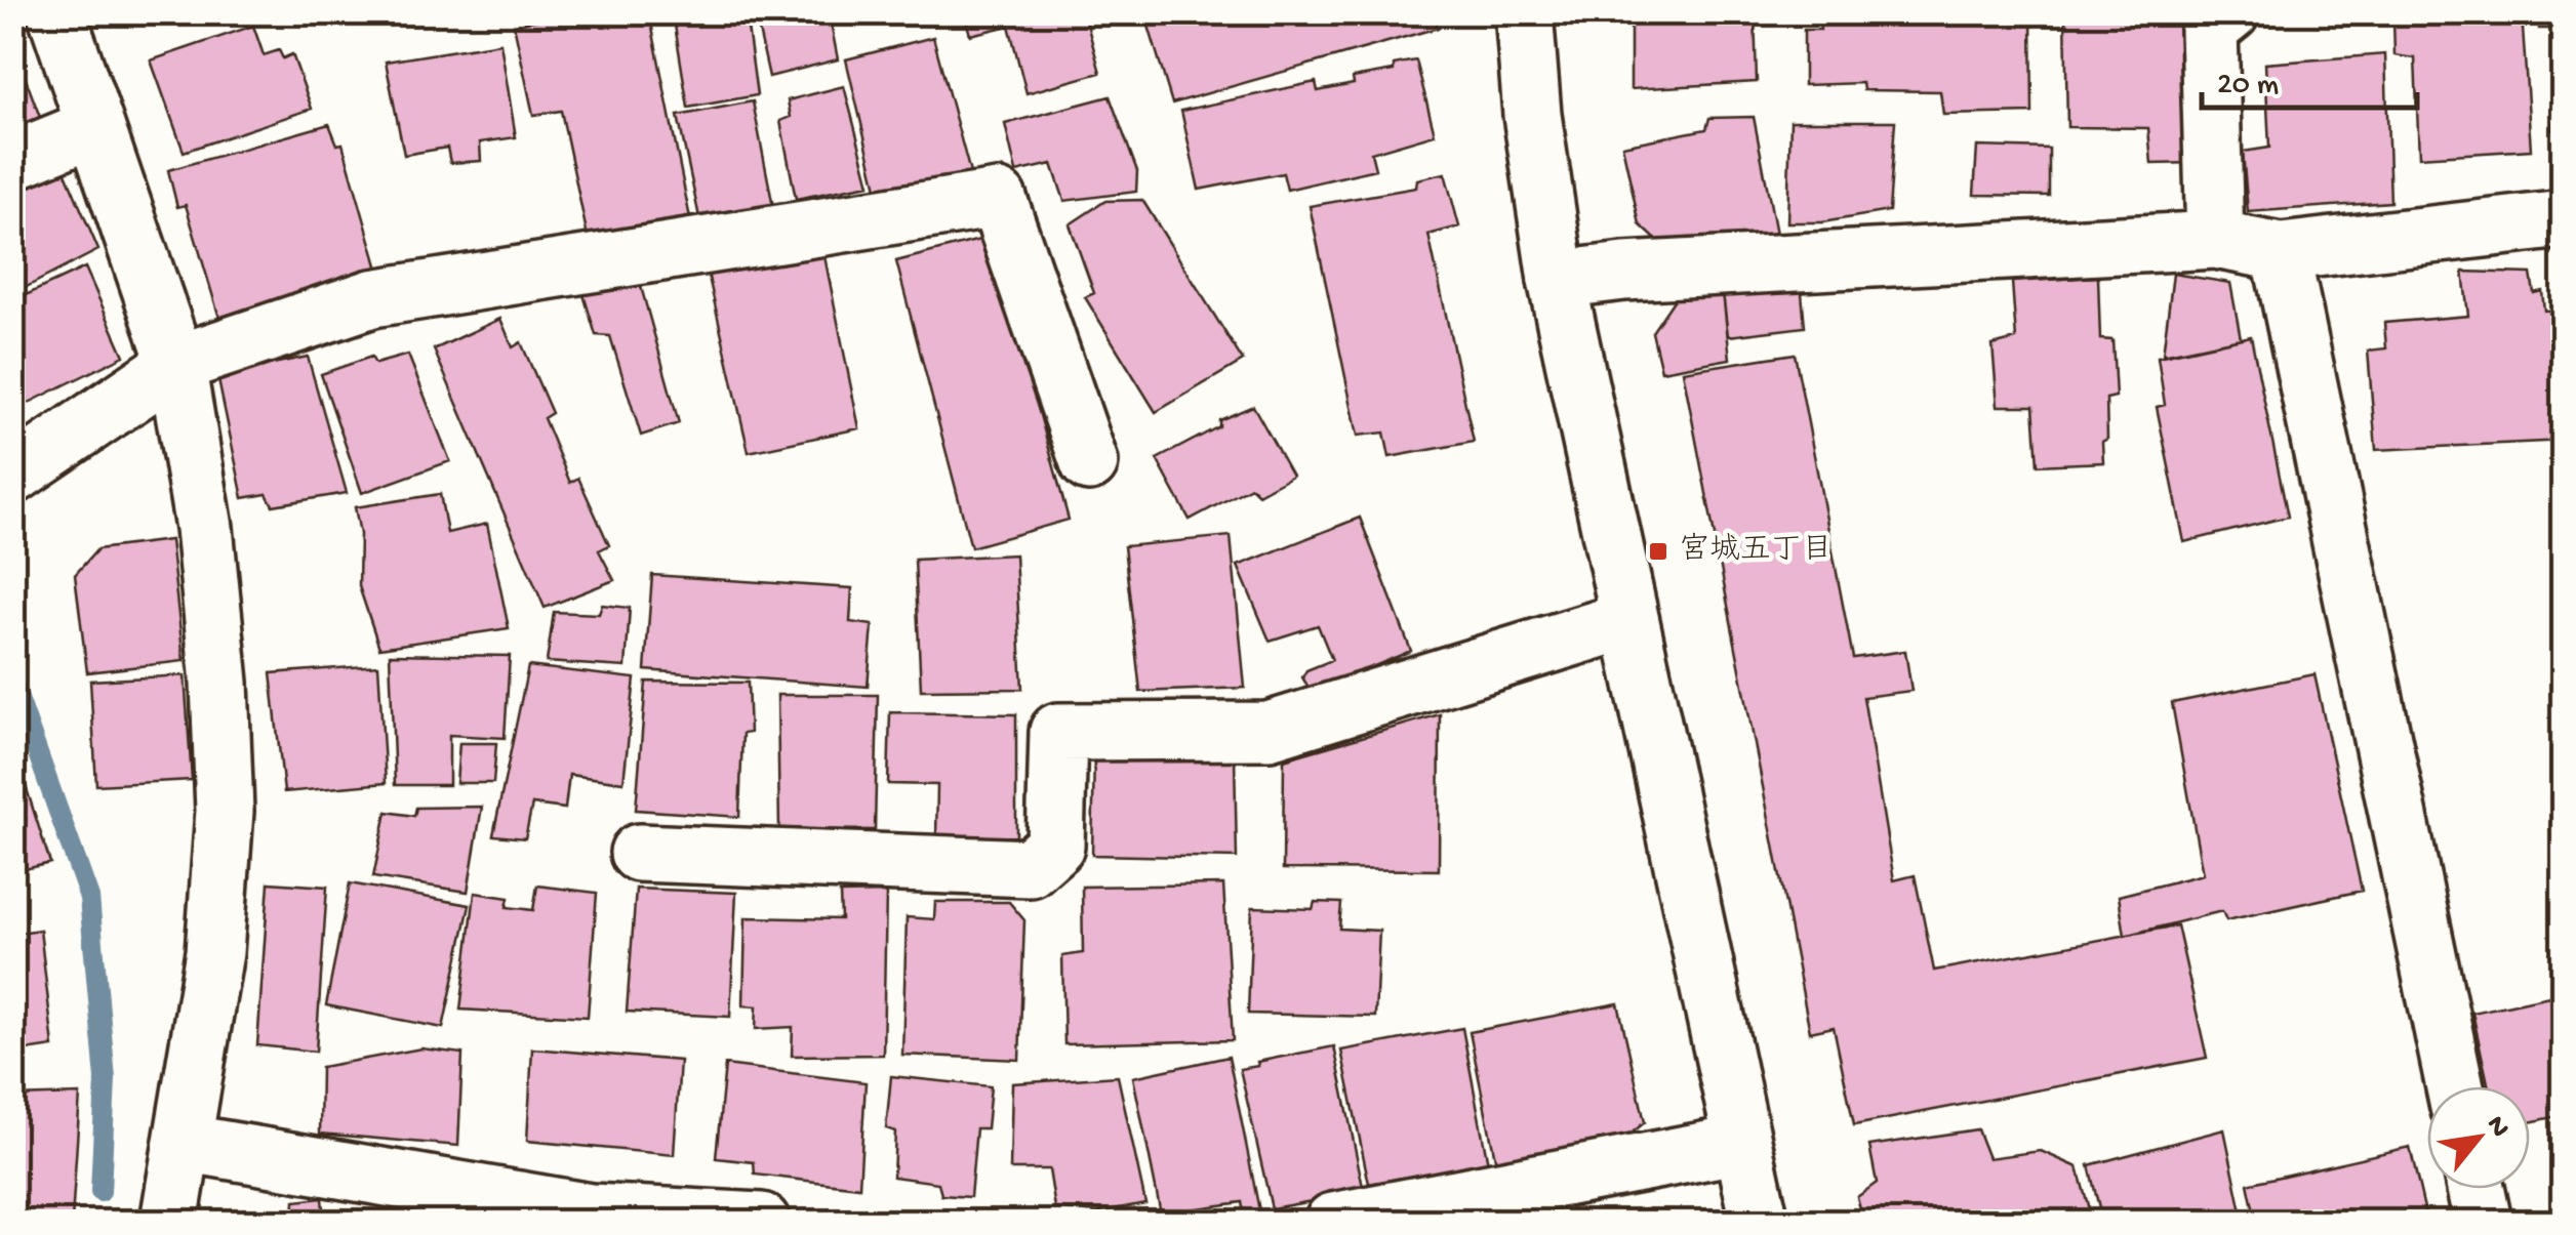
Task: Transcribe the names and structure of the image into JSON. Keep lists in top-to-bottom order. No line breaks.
{"places":{"transit":["宮城五丁目"]},"scale_bar":"20 m","north":"top right"}
